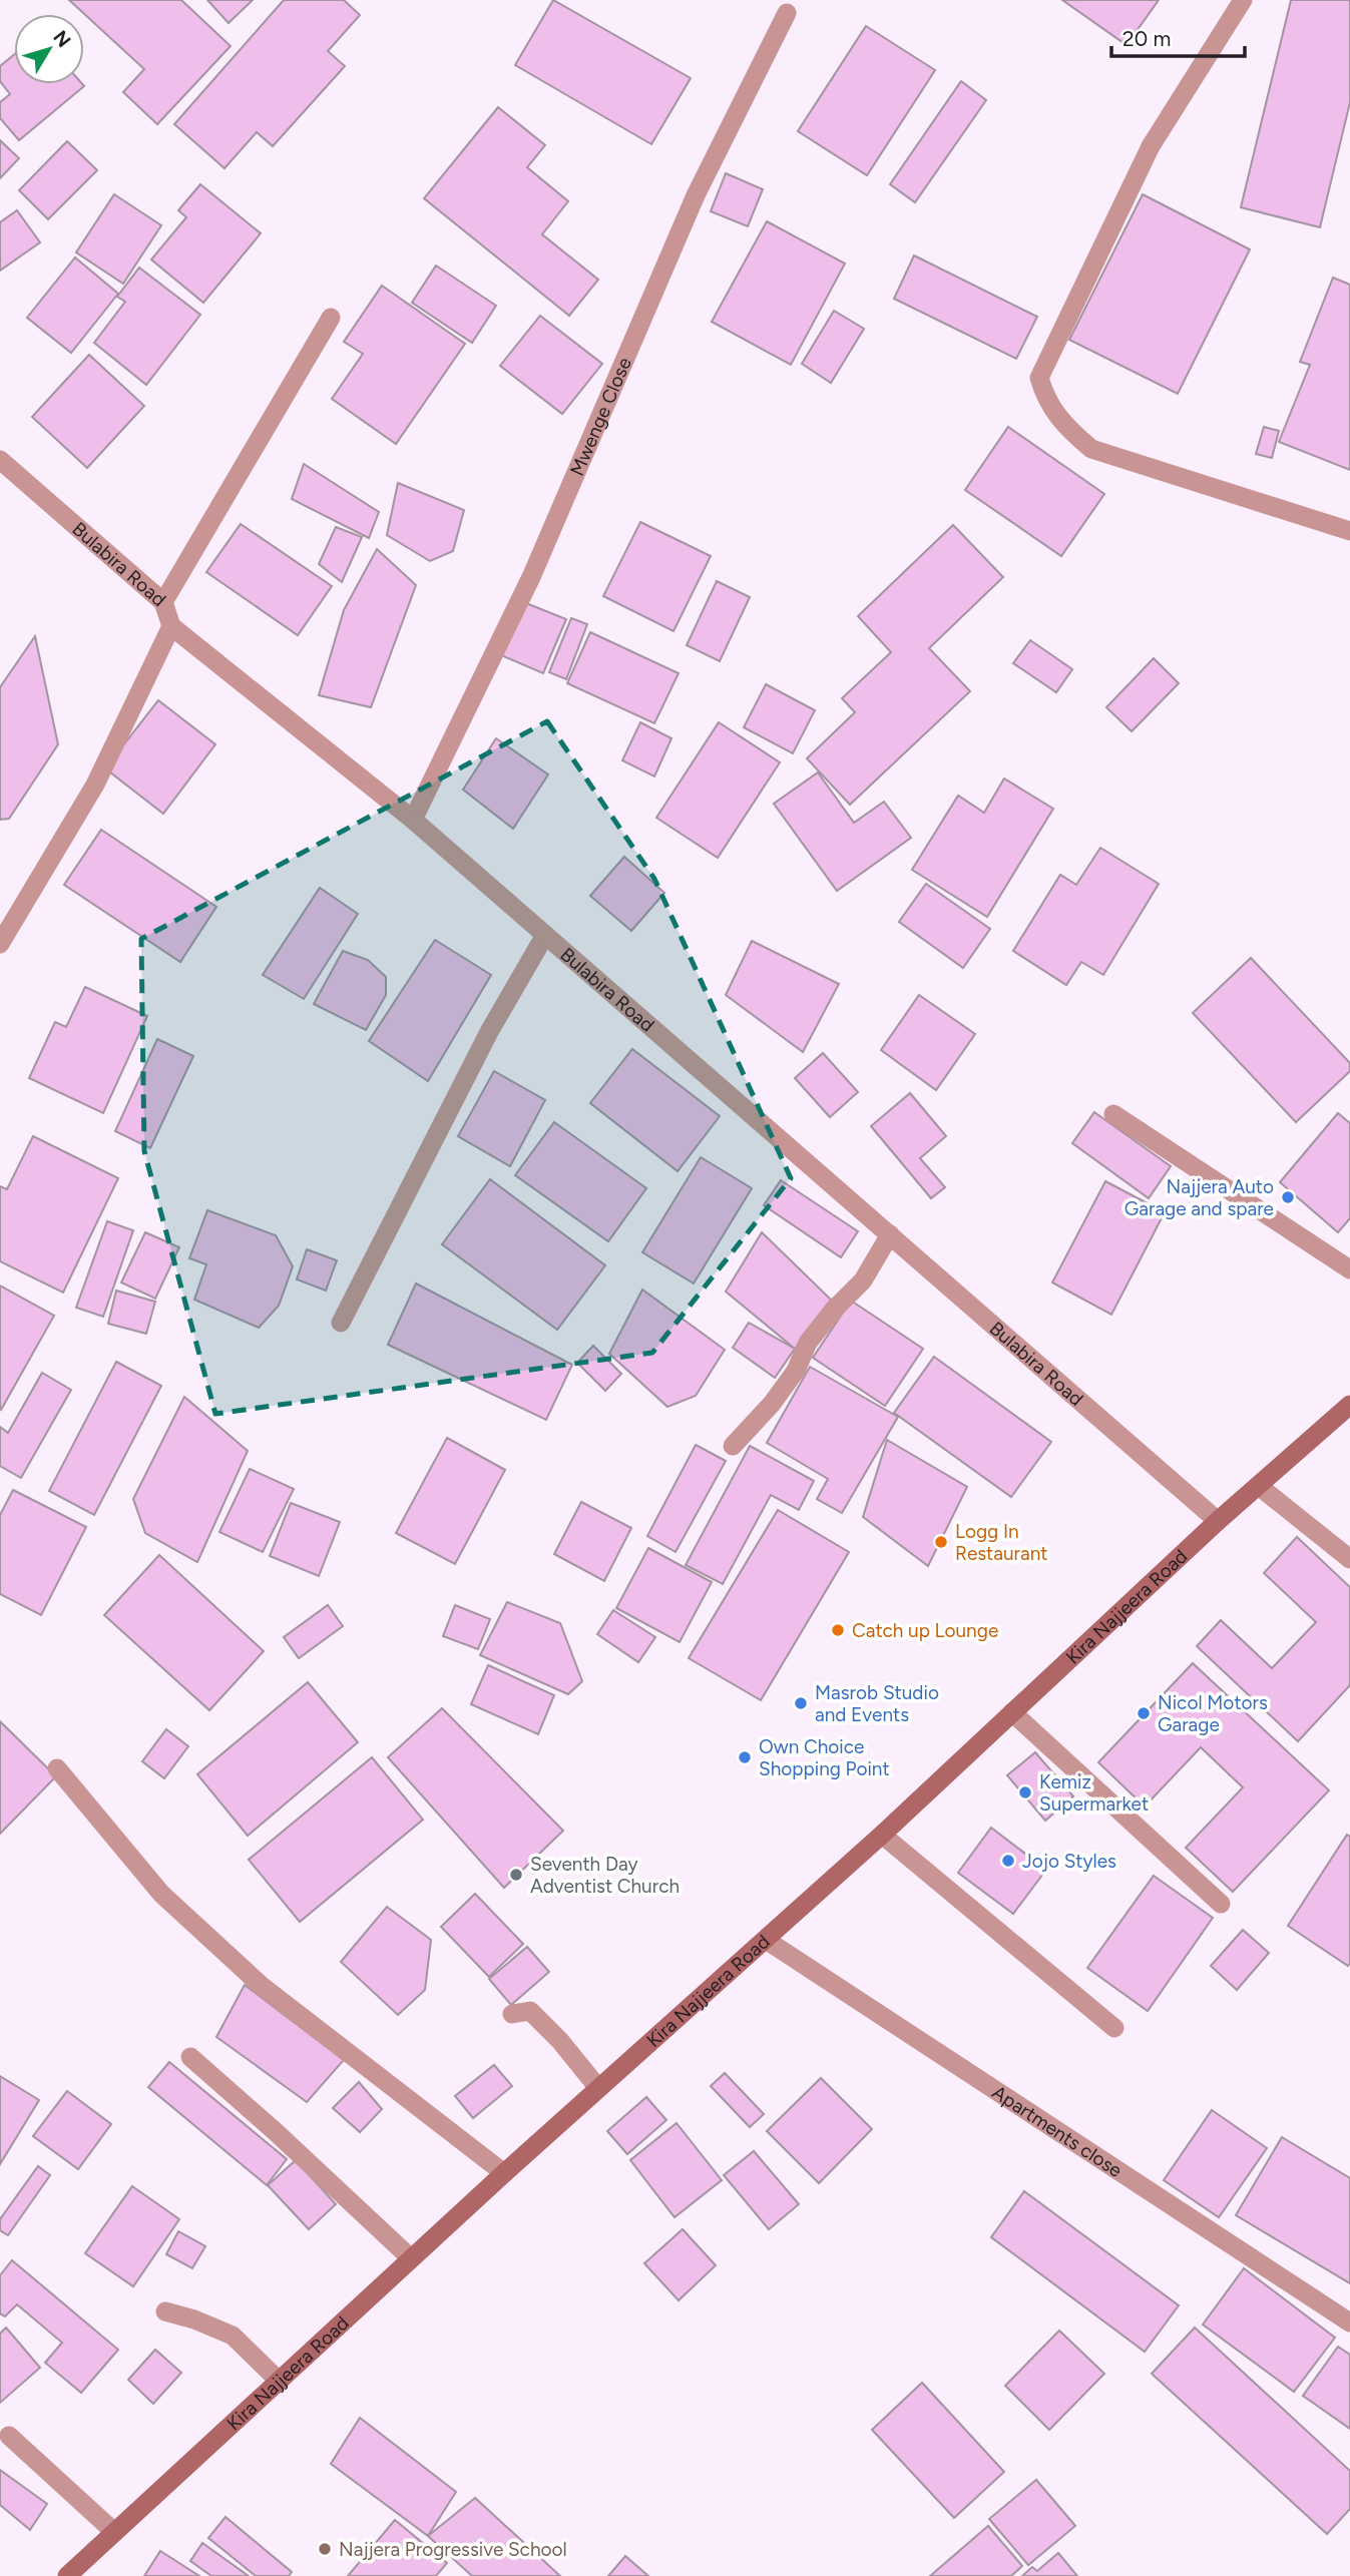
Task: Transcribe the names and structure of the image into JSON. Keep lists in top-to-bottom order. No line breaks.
{"streets":{"main road":["Kira Najjeera Road"],"street":["Mwenge Close","Bulabira Road","Apartments close"]},"crossings":[["Mwenge Close","Bulabira Road"],["Bulabira Road","Kira Najjeera Road"],["Kira Najjeera Road","Apartments close"]],"places":["Najjera Auto Garage and spare","Logg In Restaurant","Catch up Lounge","Masrob Studio and Events","Nicol Motors Garage","Own Choice Shopping Point","Kemiz Supermarket","Jojo Styles","Seventh Day Adventist Church","Najjera Progressive School"],"scale_bar":"20 m","north":"top right"}
